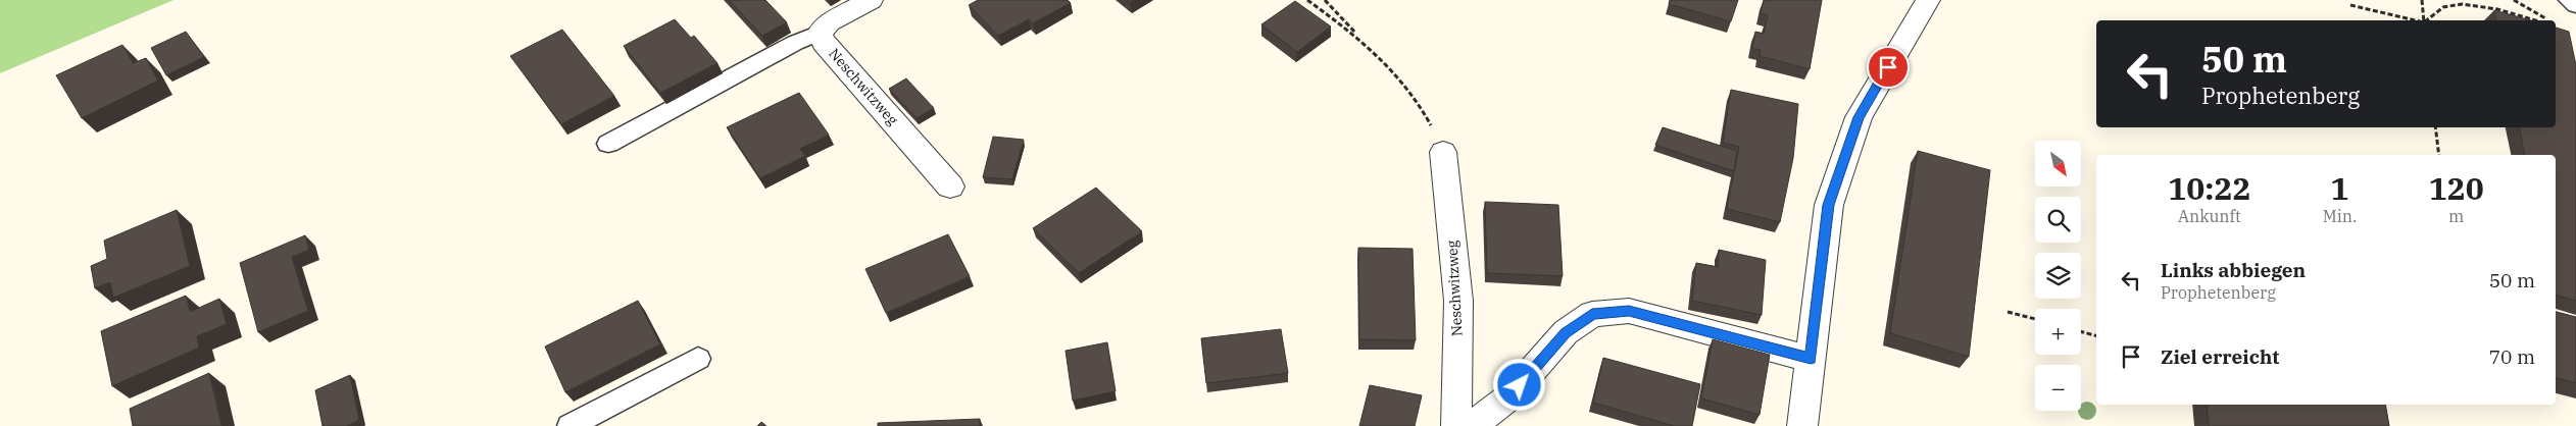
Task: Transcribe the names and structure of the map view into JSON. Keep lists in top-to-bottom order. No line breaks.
{"streets":{"street":["Neschwitzweg"]},"north":"bottom right","page":{"turn":["50 m","Prophetenberg"],"map_buttons":["+","−"],"eta":["10:22","Ankunft","1","Min.","120","m"],"list":[{"name":"Links abbiegen","note":"Prophetenberg","value":"50 m"},{"name":"Ziel erreicht","value":"70 m"}]}}
